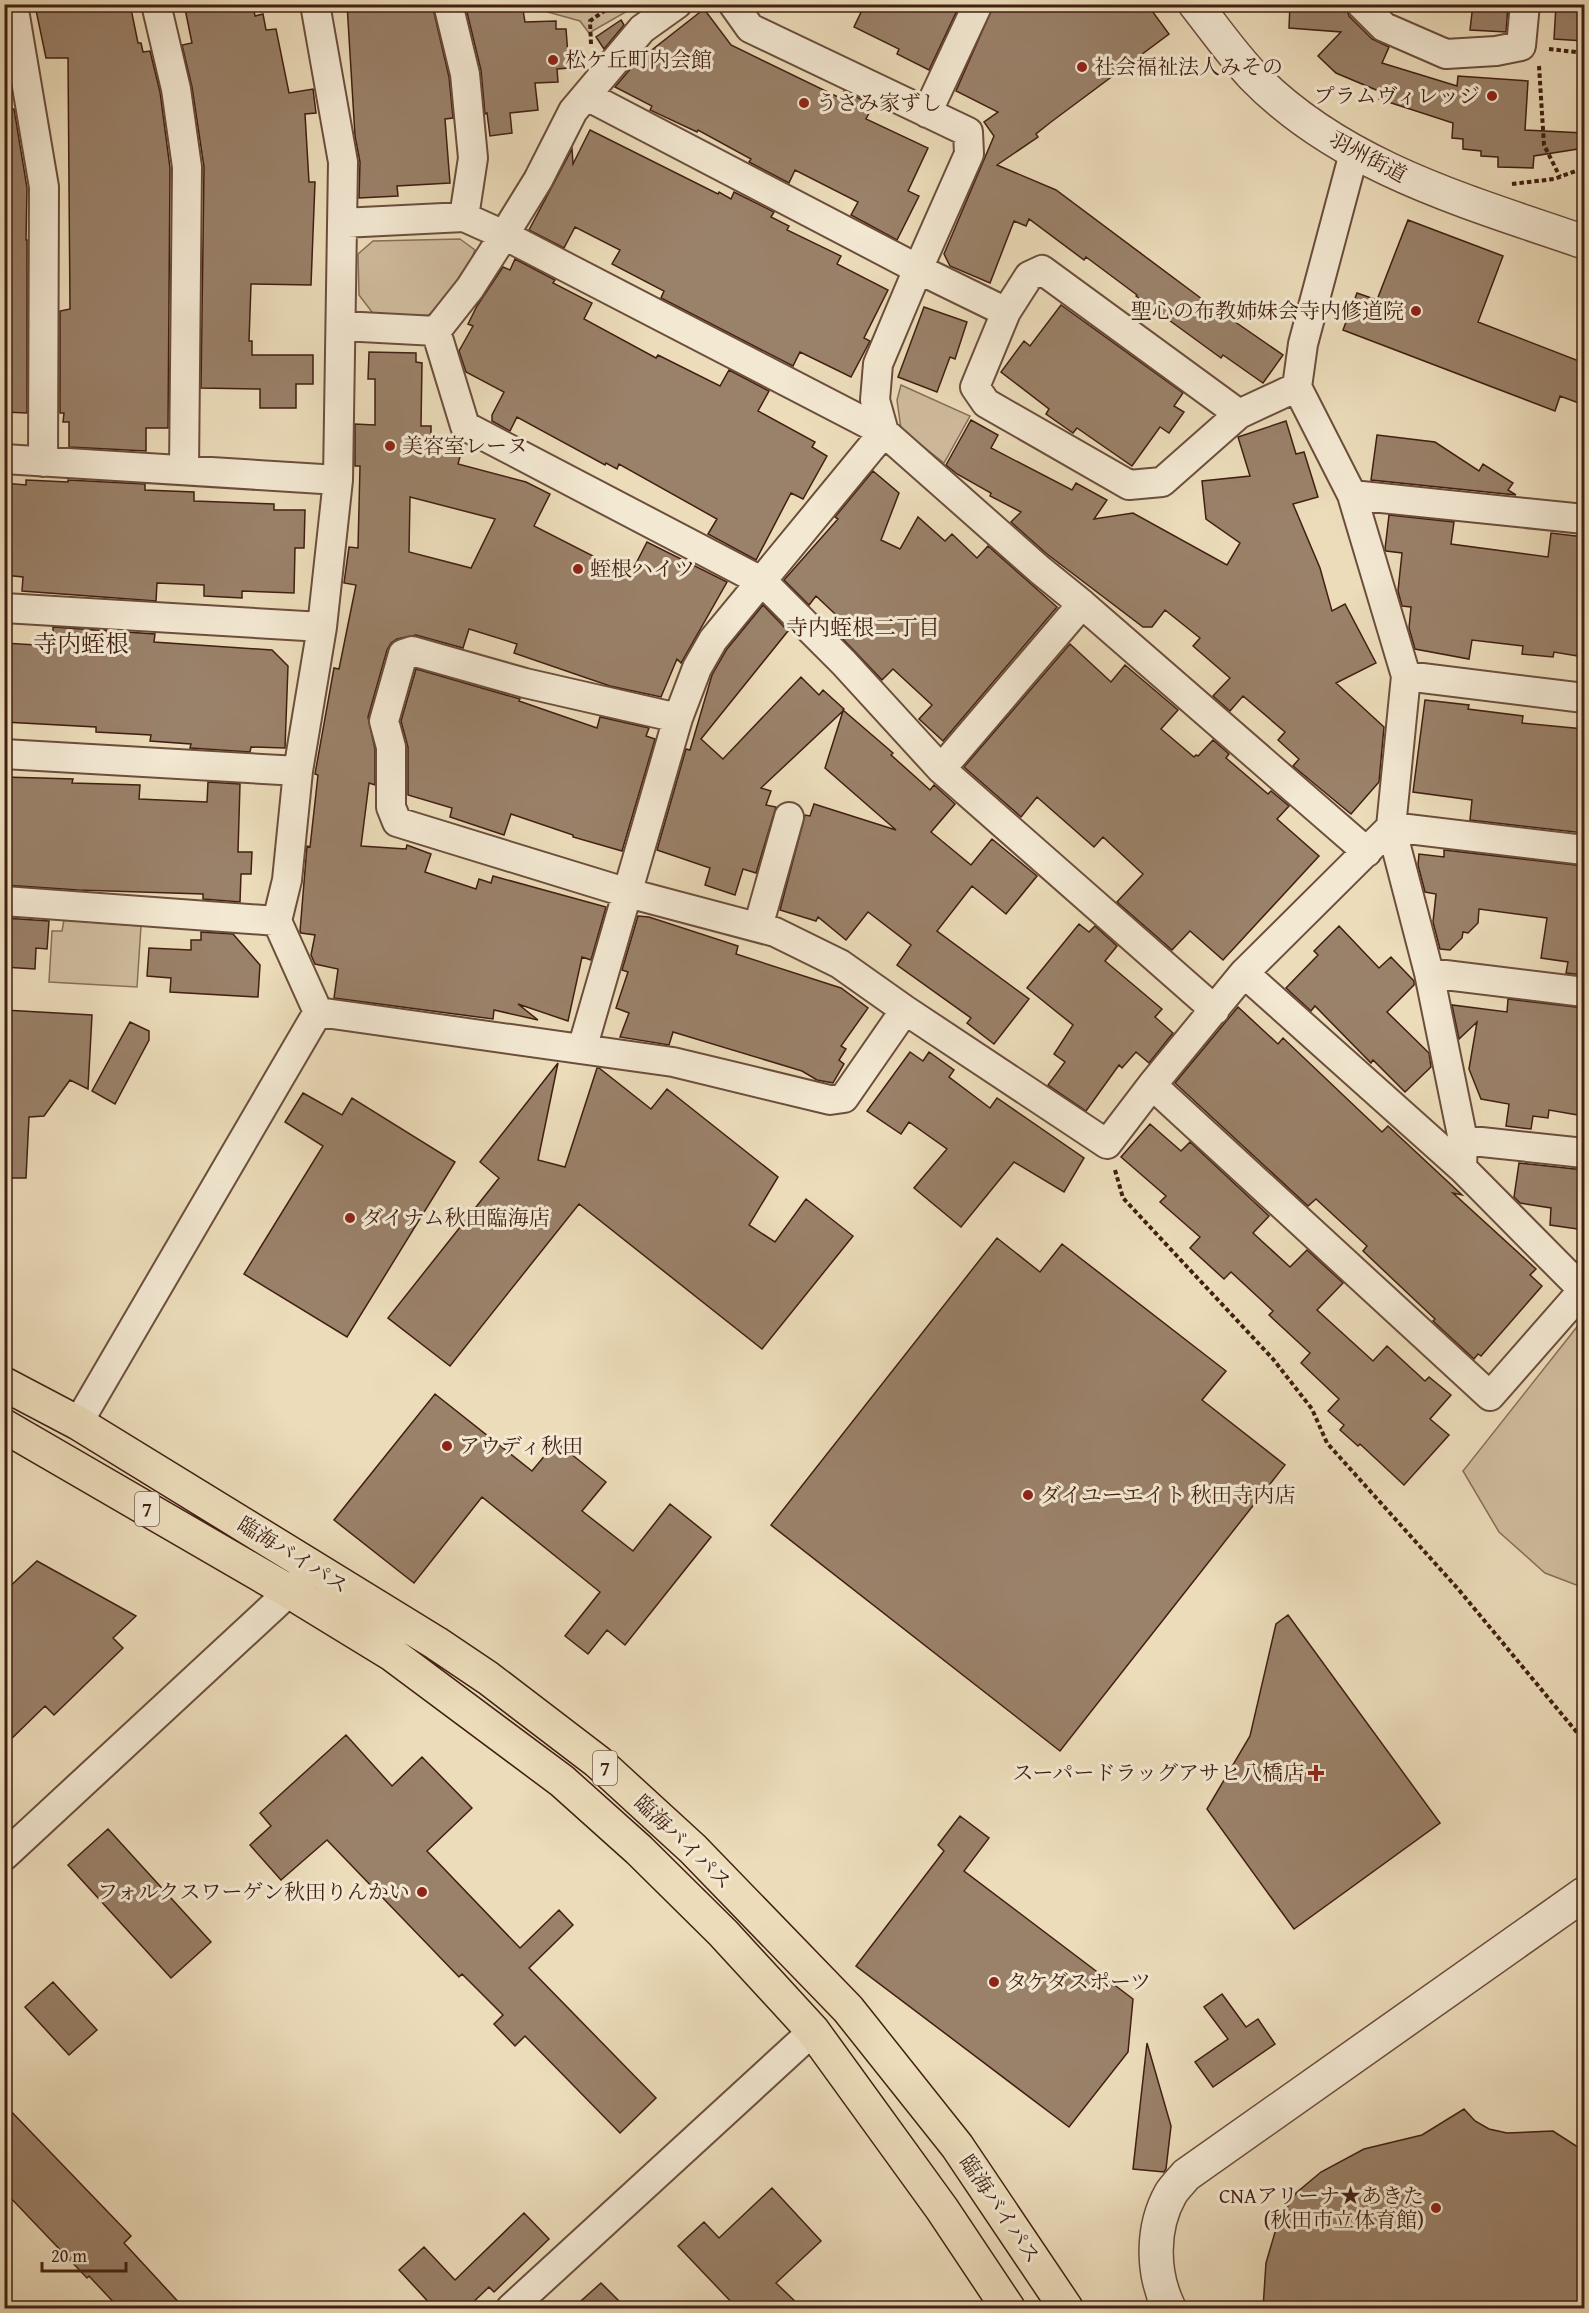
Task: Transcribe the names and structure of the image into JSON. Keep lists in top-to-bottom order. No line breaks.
{"streets":{"highway":["7","臨海バイパス"],"street":["羽州街道"]},"districts":["寺内蛭根二丁目","寺内蛭根"],"places":{"other":["松ケ丘町内会館","社会福祉法人みその","プラムヴィレッジ","うさみ家ずし","聖心の布教姉妹会寺内修道院","美容室レーヌ","蛭根ハイツ","ダイナム秋田臨海店","アウディ秋田","ダイユーエイト 秋田寺内店","フォルクスワーゲン秋田りんかい","タケダスポーツ","CNAアリーナ★あきた (秋田市立体育館)"],"health":["スーパードラッグアサヒ八橋店"]},"scale_bar":"20 m"}
